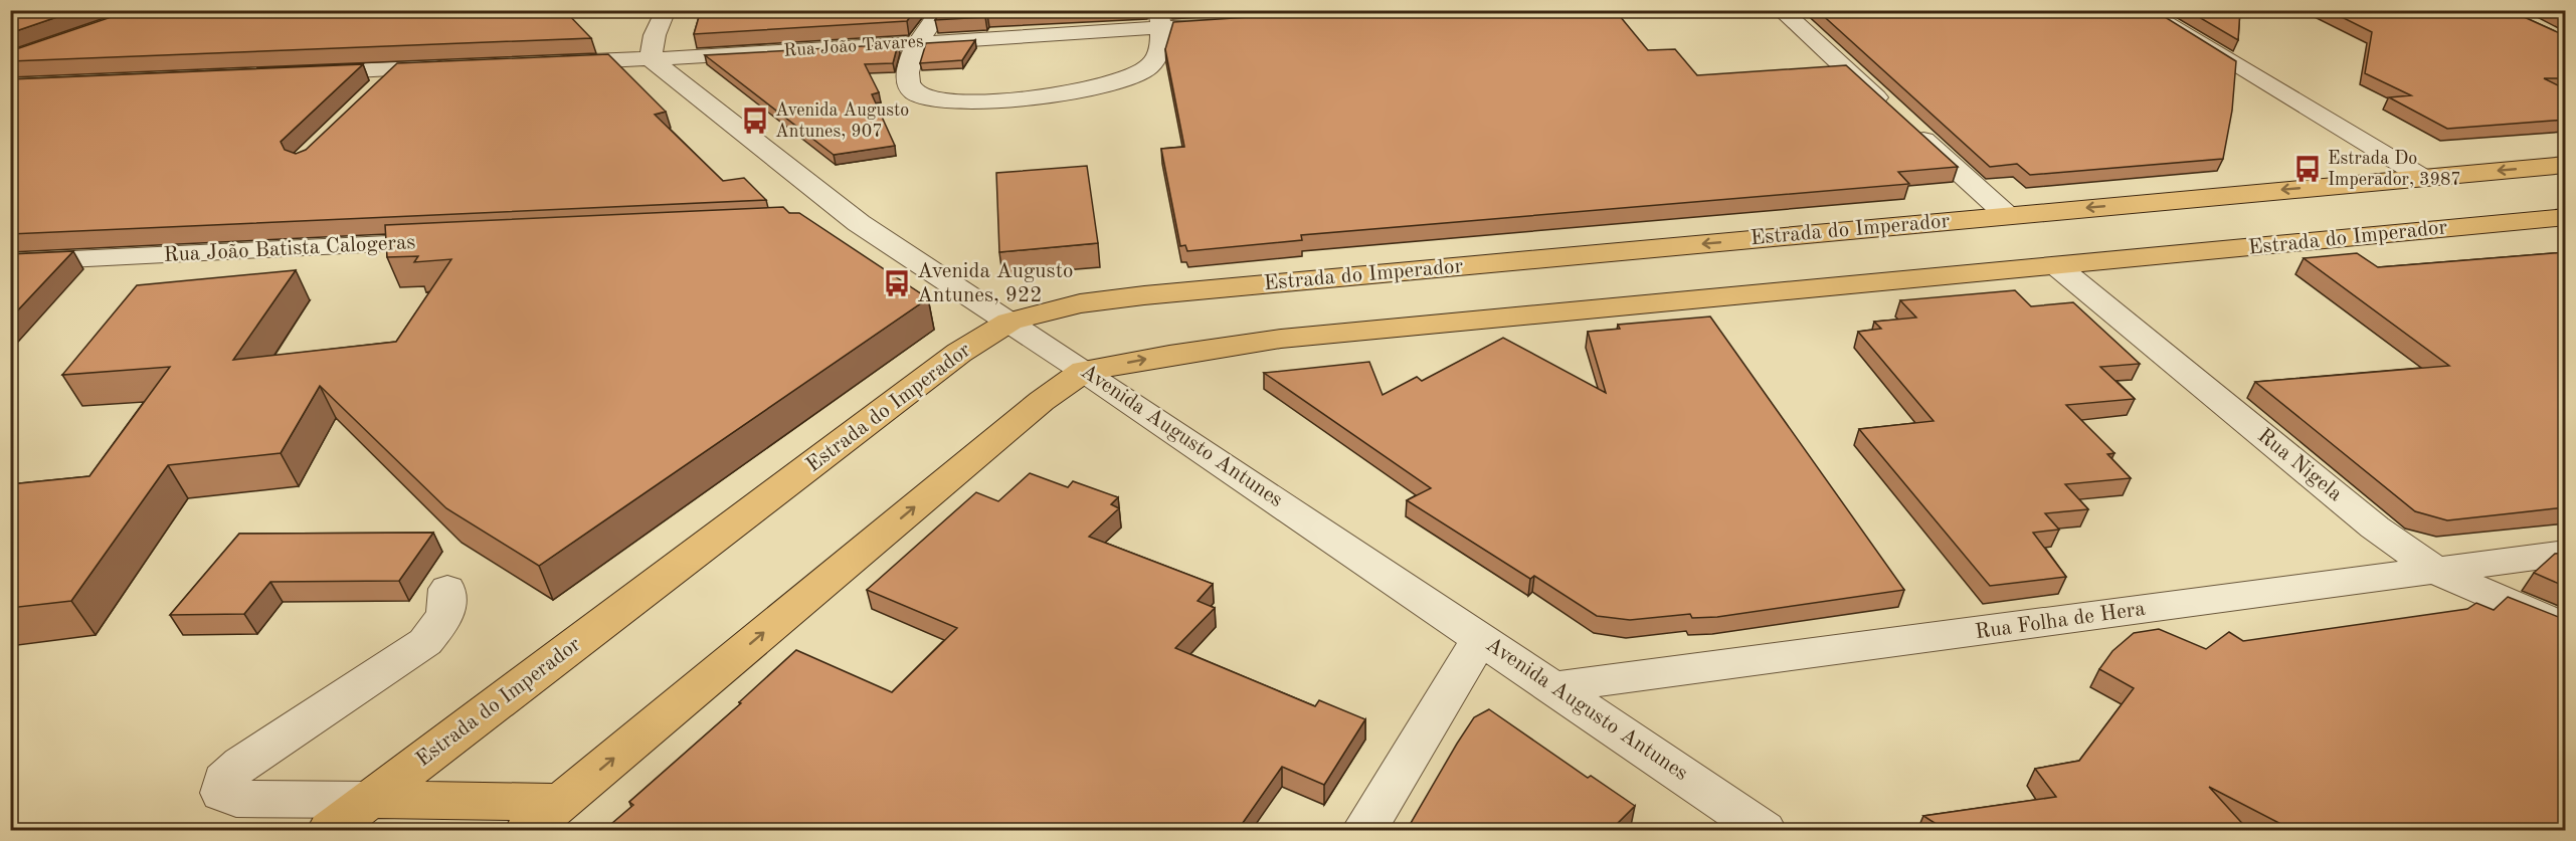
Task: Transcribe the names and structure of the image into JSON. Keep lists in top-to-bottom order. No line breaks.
{"streets":{"main road":["Estrada do Imperador"],"street":["Rua João Tavares","Rua João Batista Calogeras","Avenida Augusto Antunes","Rua Nigela","Rua Folha de Hera"]},"crossings":[["Rua João Tavares","Avenida Augusto Antunes"],["Estrada do Imperador","Avenida Augusto Antunes"],["Estrada do Imperador","Rua Nigela"],["Avenida Augusto Antunes","Rua Folha de Hera"],["Rua Nigela","Rua Folha de Hera"]],"places":{"bus stop":["Avenida Augusto Antunes, 907","Estrada Do Imperador, 3987","Avenida Augusto Antunes, 922"]}}
